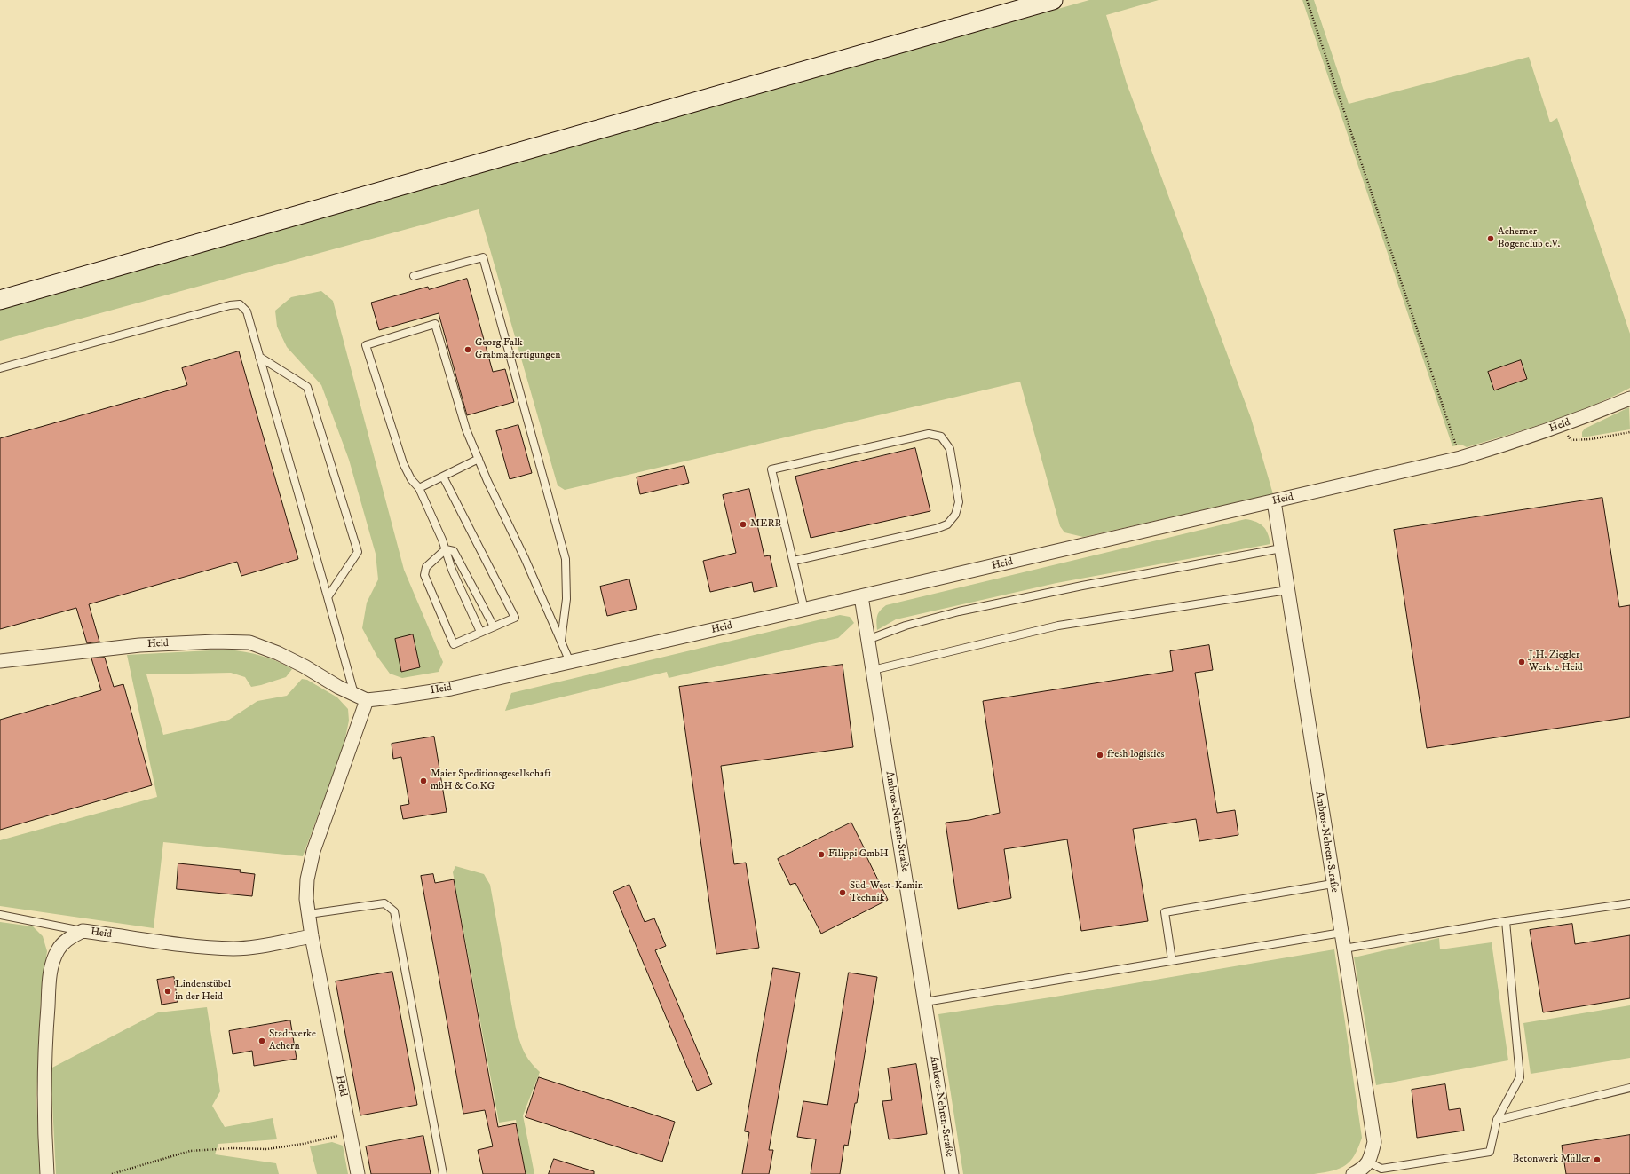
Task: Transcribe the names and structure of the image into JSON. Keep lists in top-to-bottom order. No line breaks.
{"streets":{"street":["Heid","Ambros-Nehren-Straße"]},"crossings":[["Heid","Ambros-Nehren-Straße"]],"places":["Acherner Bogenclub e.V.","Georg Falk Grabmalfertigungen","MERB","J.H. Ziegler Werk 2 Heid","fresh logistics","Maier Speditionsgesellschaft mbH & Co.KG","Filippi GmbH","Süd-West-Kamin Technik","Lindenstübel in der Heid","Stadtwerke Achern","Betonwerk Müller"]}
